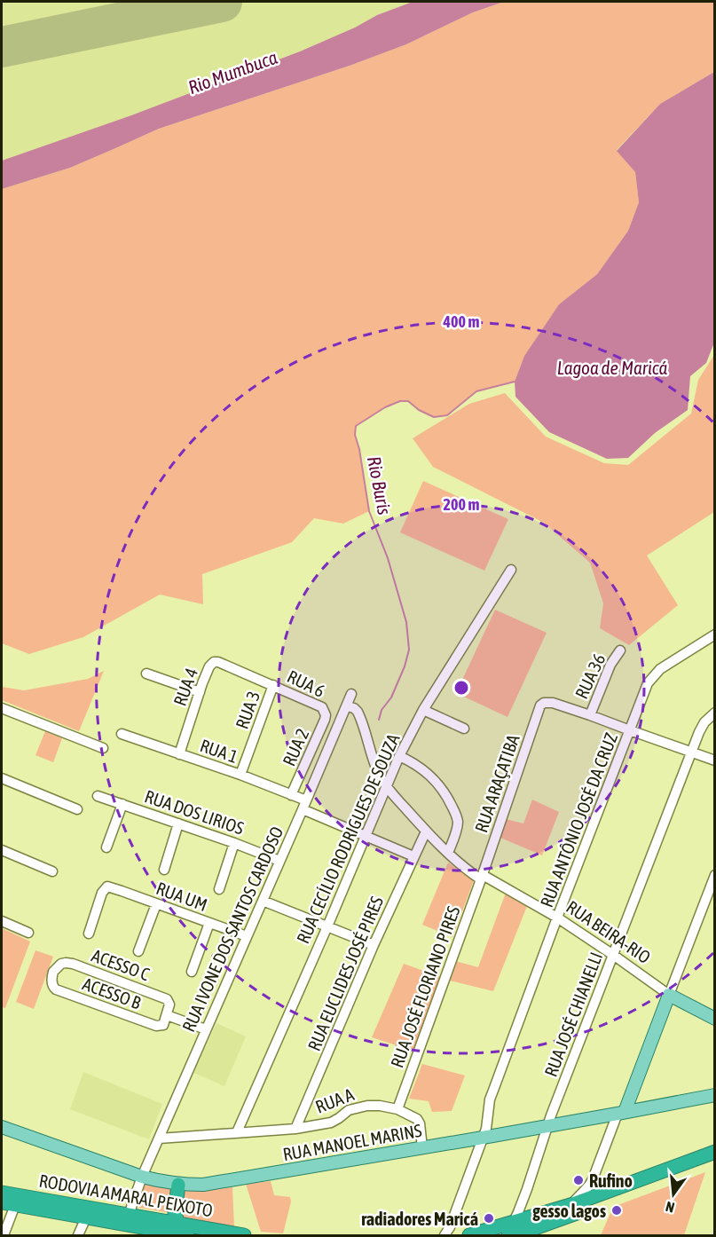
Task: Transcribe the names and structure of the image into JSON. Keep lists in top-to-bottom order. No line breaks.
{"streets":{"highway":["RODOVIA AMARAL PEIXOTO"],"main road":["RUA BEIRA-RIO","RUA MANOEL MARINS"],"street":["RUA 36","RUA 6","RUA 4","RUA 3","RUA 2","RUA 1","RUA ARAÇATIBA","RUA DOS LIRIOS","RUA ANTÔNIO JOSÉ DA CRUZ","RUA CECÍLIO RODRIGUES DE SOUZA","RUA UM","RUA IVONE DOS SANTOS CARDOSO","ACESSO C","RUA EUCLIDES JOSÉ PIRES","RUA JOSÉ FLORIANO PIRES","ACESSO B","RUA JOSÉ CHIANELLI","RUA A"]},"crossings":[["RUA 36","RUA ARAÇATIBA"],["RUA 6","RUA 4"],["RUA 6","RUA 3"],["RUA 6","RUA 2"],["RUA 4","RUA 3"],["RUA 4","RUA 1"],["RUA 3","RUA 1"],["RUA 2","RUA 1"],["RUA 1","RUA CECÍLIO RODRIGUES DE SOUZA"],["RUA 1","RUA IVONE DOS SANTOS CARDOSO"],["RUA 1","RUA EUCLIDES JOSÉ PIRES"],["RUA ARAÇATIBA","RUA BEIRA-RIO"],["RUA ARAÇATIBA","RUA JOSÉ FLORIANO PIRES"],["RUA DOS LIRIOS","RUA IVONE DOS SANTOS CARDOSO"],["RUA ANTÔNIO JOSÉ DA CRUZ","RUA BEIRA-RIO"],["RUA ANTÔNIO JOSÉ DA CRUZ","RUA MANOEL MARINS"],["RUA CECÍLIO RODRIGUES DE SOUZA","RUA BEIRA-RIO"],["RUA CECÍLIO RODRIGUES DE SOUZA","RUA A"],["RUA UM","RUA IVONE DOS SANTOS CARDOSO"],["RUA IVONE DOS SANTOS CARDOSO","RUA BEIRA-RIO"],["RUA IVONE DOS SANTOS CARDOSO","RUA A"],["RUA IVONE DOS SANTOS CARDOSO","RUA MANOEL MARINS"],["RUA IVONE DOS SANTOS CARDOSO","RODOVIA AMARAL PEIXOTO"],["RUA BEIRA-RIO","RUA EUCLIDES JOSÉ PIRES"],["RUA BEIRA-RIO","RUA JOSÉ FLORIANO PIRES"],["RUA BEIRA-RIO","RUA JOSÉ CHIANELLI"],["ACESSO C","ACESSO B"],["RUA EUCLIDES JOSÉ PIRES","RUA A"],["RUA JOSÉ FLORIANO PIRES","RUA A"],["RUA JOSÉ CHIANELLI","RUA MANOEL MARINS"],["RUA A","RUA MANOEL MARINS"]],"water":["Rio Mumbuca","Lagoa de Maricá","Rio Buris"],"places":["Rufino","gesso lagos","radiadores Maricá"],"north":"bottom","rings":["400 m","200 m"]}
